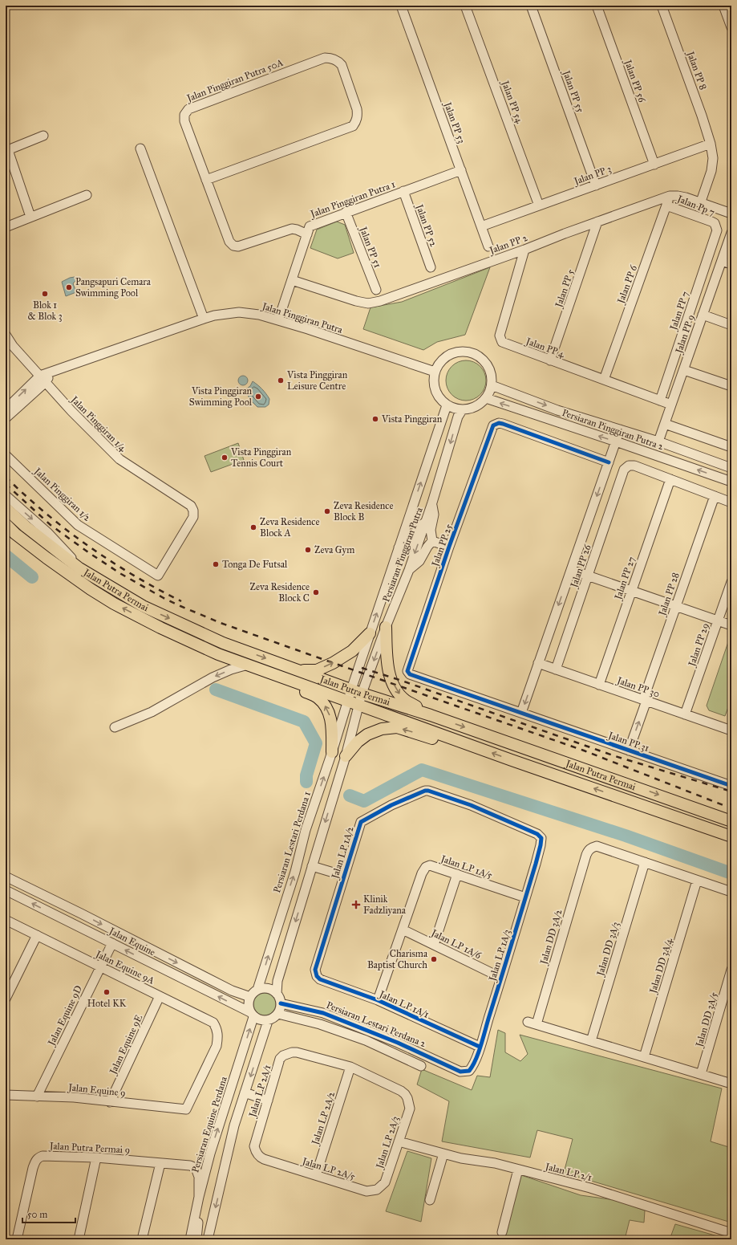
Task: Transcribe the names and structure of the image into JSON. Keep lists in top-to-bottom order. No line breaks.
{"streets":{"main road":["Jalan Putra Permai"],"street":["Jalan PP 8","Jalan Pinggiran Putra 50A","Jalan PP 56","Jalan PP 55","Jalan PP 54","Jalan PP 53","Jalan PP 3","Jalan Pinggiran Putra 1","Jalan Pp 7","Jalan PP 52","Jalan PP 2","Jalan PP 51","Jalan PP 6","Jalan PP 5","Jalan PP 7","Jalan Pinggiran Putra","Jalan PP 9","Jalan PP 4","Jalan Pinggiran 1/4","Persiaran Pinggiran Putra 2","Jalan Pinggiran 1/2","Jalan PP 25","Persiaran Pinggiran Putra","Jalan PP 26","Jalan PP 27","Jalan PP 28","Jalan PP 29","Jalan PP 30","Jalan PP 31","Persiaran Lestari Perdana 1","Jalan LP 1A/2","Jalan LP 1A/5","Jalan DD 3A/2","Jalan Equine","Jalan LP 1A/6","Jalan DD 3A/3","Jalan LP 1A/3","Jalan DD 3A/4","Jalan Equine 9A","Jalan LP 1A/1","Jalan Equine 9D","Jalan DD 3A/5","Persiaran Lestari Perdana 2","Jalan Equine 9E","Jalan Equine 9","Jalan LP 2A/1","Jalan LP 2A/2","Persiaran Equine Perdana","Jalan LP 2A/3","Jalan Putra Permai 9","Jalan LP 2A/5","Jalan LP 2/1"]},"crossings":[["Jalan PP 8","Jalan PP 3"],["Jalan PP 8","Jalan PP 2"],["Jalan Pinggiran Putra 50A","Jalan Pinggiran Putra 1"],["Jalan PP 56","Jalan PP 3"],["Jalan PP 55","Jalan PP 3"],["Jalan PP 54","Jalan PP 3"],["Jalan PP 53","Jalan PP 3"],["Jalan PP 53","Jalan Pinggiran Putra 1"],["Jalan Pinggiran Putra 1","Jalan PP 52"],["Jalan Pinggiran Putra 1","Jalan PP 2"],["Jalan Pinggiran Putra 1","Jalan PP 51"],["Jalan Pinggiran Putra 1","Jalan Pinggiran Putra"],["Jalan Pp 7","Jalan PP 6"],["Jalan Pp 7","Jalan PP 7"],["Jalan PP 2","Jalan PP 6"],["Jalan PP 2","Jalan PP 5"],["Jalan PP 2","Jalan PP 4"],["Jalan PP 6","Jalan PP 4"],["Jalan PP 5","Jalan PP 4"],["Jalan PP 7","Jalan PP 4"],["Jalan Pinggiran Putra","Jalan Pinggiran 1/4"],["Jalan Pinggiran Putra","Persiaran Pinggiran Putra 2"],["Jalan Pinggiran Putra","Persiaran Pinggiran Putra"],["Jalan PP 9","Jalan PP 4"],["Jalan PP 9","Persiaran Pinggiran Putra 2"],["Jalan Pinggiran 1/4","Jalan Pinggiran 1/2"],["Persiaran Pinggiran Putra 2","Persiaran Pinggiran Putra"],["Jalan PP 25","Jalan PP 31"],["Persiaran Pinggiran Putra","Jalan Putra Permai"],["Persiaran Pinggiran Putra","Persiaran Lestari Perdana 1"],["Jalan PP 26","Jalan PP 27"],["Jalan PP 26","Jalan PP 30"],["Jalan PP 27","Jalan PP 30"],["Jalan Putra Permai","Persiaran Lestari Perdana 1"],["Jalan PP 28","Jalan PP 30"],["Jalan PP 28","Jalan PP 31"],["Jalan PP 29","Jalan PP 30"],["Persiaran Lestari Perdana 1","Jalan Equine"],["Persiaran Lestari Perdana 1","Persiaran Lestari Perdana 2"],["Persiaran Lestari Perdana 1","Persiaran Equine Perdana"],["Jalan LP 1A/2","Jalan LP 1A/3"],["Jalan LP 1A/2","Jalan LP 1A/1"],["Jalan LP 1A/5","Jalan LP 1A/6"],["Jalan LP 1A/5","Jalan LP 1A/3"],["Jalan LP 1A/5","Jalan LP 1A/1"],["Jalan DD 3A/2","Jalan DD 3A/3"],["Jalan Equine","Jalan Equine 9D"],["Jalan Equine","Persiaran Lestari Perdana 2"],["Jalan Equine","Persiaran Equine Perdana"],["Jalan LP 1A/6","Jalan LP 1A/3"],["Jalan LP 1A/3","Jalan LP 1A/1"],["Jalan LP 1A/3","Persiaran Lestari Perdana 2"],["Jalan Equine 9A","Jalan Equine 9D"],["Jalan Equine 9A","Jalan Equine 9E"],["Jalan Equine 9A","Jalan Equine 9"],["Jalan Equine 9D","Jalan Equine 9"],["Persiaran Lestari Perdana 2","Persiaran Equine Perdana"],["Jalan Equine 9E","Jalan Equine 9"],["Jalan LP 2A/1","Jalan LP 2A/2"],["Jalan LP 2A/1","Jalan LP 2A/3"],["Jalan LP 2A/1","Jalan LP 2A/5"],["Jalan LP 2A/2","Jalan LP 2A/5"],["Jalan LP 2A/3","Jalan LP 2A/5"],["Jalan LP 2A/3","Jalan LP 2/1"]],"places":{"other":["Pangsapuri Cemara Swimming Pool","Blok 1 & Blok 3","Vista Pinggiran Leisure Centre","Vista Pinggiran Swimming Pool","Vista Pinggiran","Vista Pinggiran Tennis Court","Zeva Residence Block B","Zeva Residence Block A","Zeva Gym","Tonga De Futsal","Zeva Residence Block C","Charisma Baptist Church","Hotel KK"],"health":["Klinik Fadzliyana"]},"scale_bar":"50 m"}
